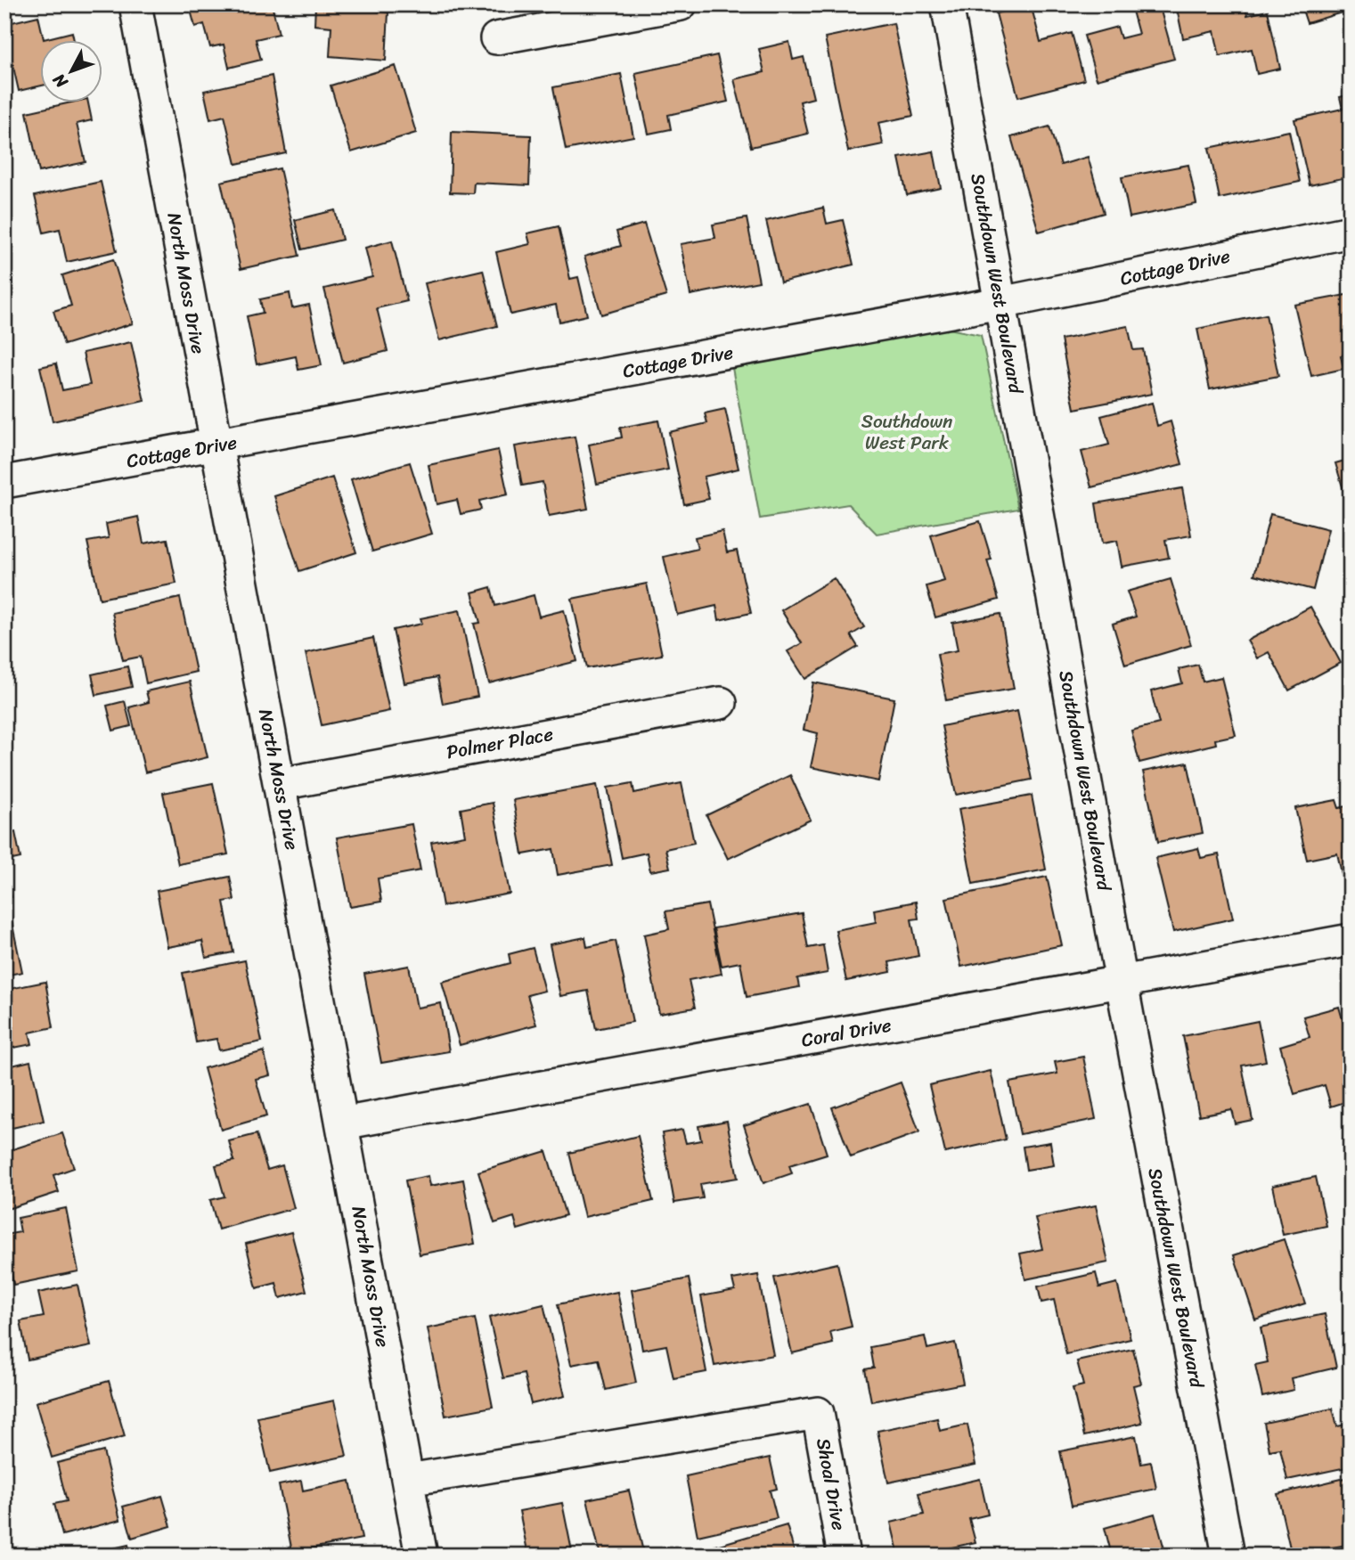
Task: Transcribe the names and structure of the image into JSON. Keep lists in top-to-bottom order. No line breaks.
{"streets":{"street":["Cottage Drive","North Moss Drive","Southdown West Boulevard","Polmer Place","Coral Drive","Shoal Drive"]},"crossings":[["Cottage Drive","North Moss Drive"],["Cottage Drive","Southdown West Boulevard"],["North Moss Drive","Polmer Place"],["North Moss Drive","Coral Drive"],["North Moss Drive","Shoal Drive"],["Southdown West Boulevard","Coral Drive"]],"parks":["Southdown West Park"],"north":"bottom left"}
